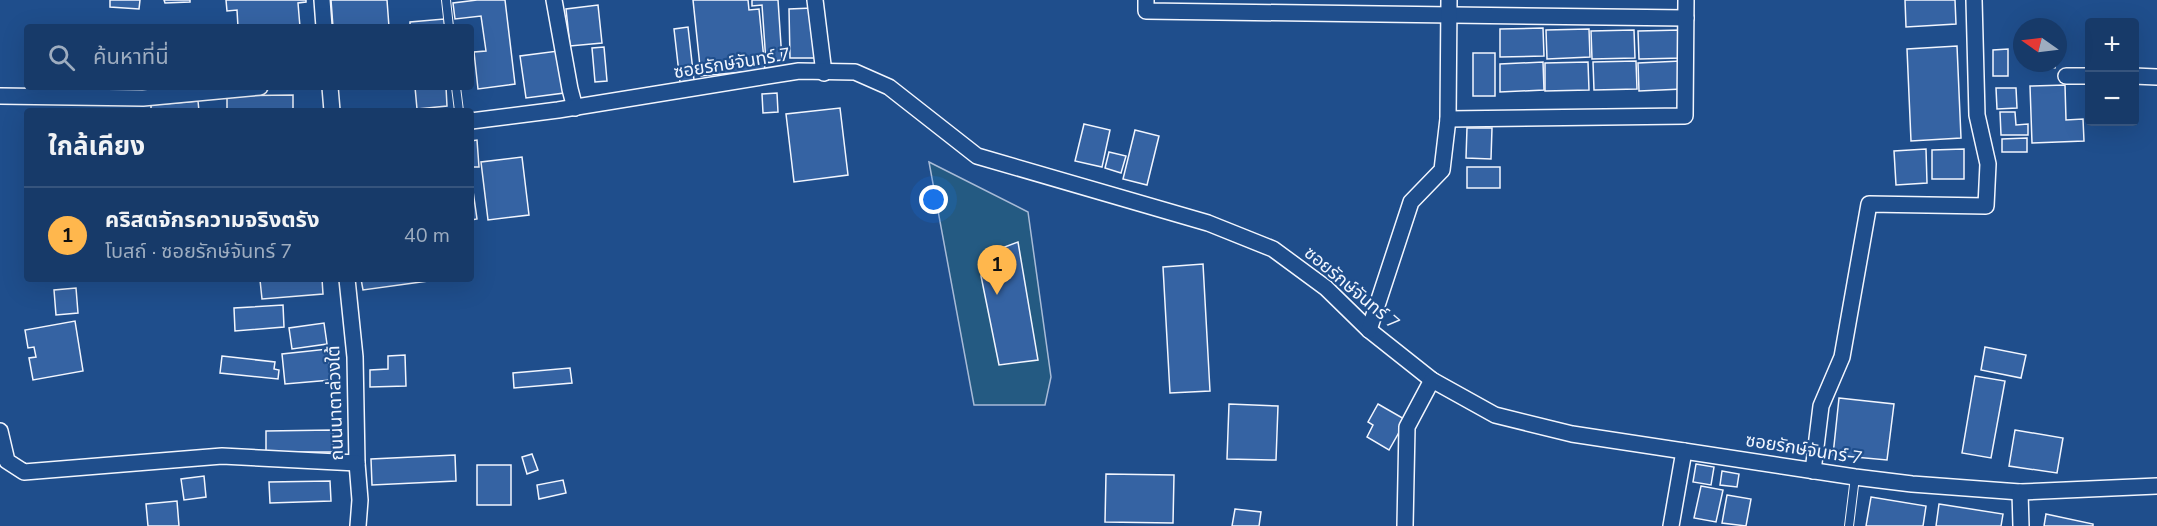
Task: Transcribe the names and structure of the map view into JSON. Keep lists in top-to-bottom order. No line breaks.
{"streets":{"street":["ซอยรักษ์จันทร์ 7","ถนนนาตาล่วงใต้"]},"north":"left","page":{"map_buttons":["+","−"],"search":"ค้นหาที่นี่","heading":"ใกล้เคียง","list":[{"mark":"1","name":"คริสตจักรความจริงตรัง","note":"โบสถ์ · ซอยรักษ์จันทร์ 7","value":"40 m"}],"pins":"1"}}
